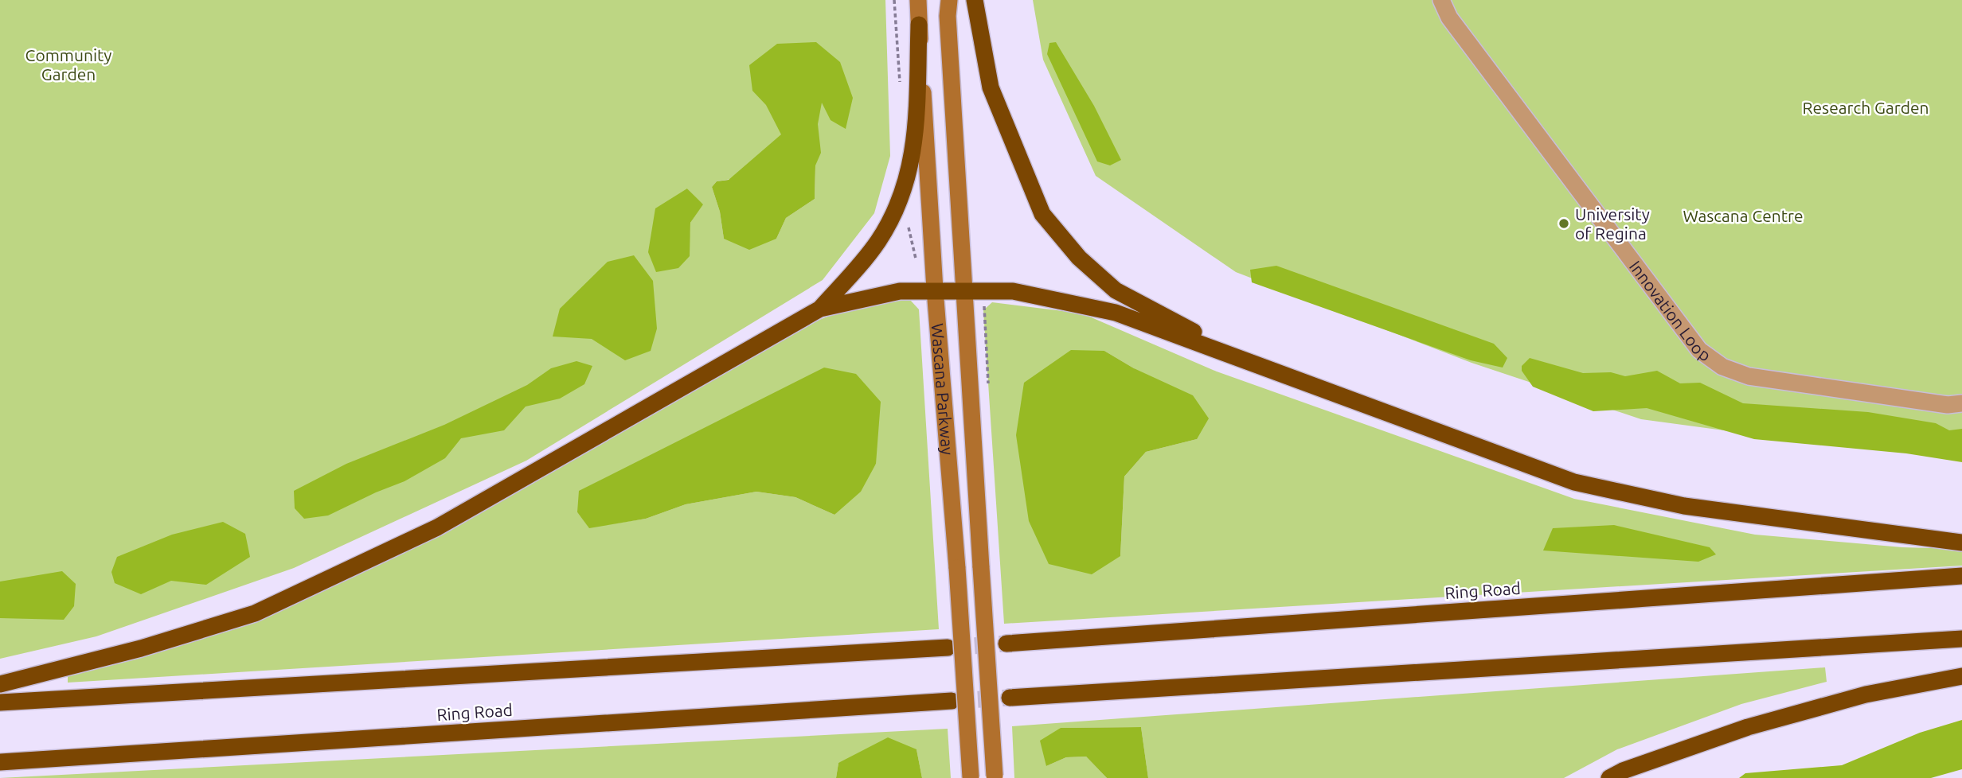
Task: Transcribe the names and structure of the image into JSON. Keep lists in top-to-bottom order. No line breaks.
{"streets":{"highway":["Ring Road"],"main road":["Wascana Parkway"],"street":["Innovation Loop"]},"parks":["Community Garden","Research Garden","Wascana Centre"],"places":["University of Regina"]}
